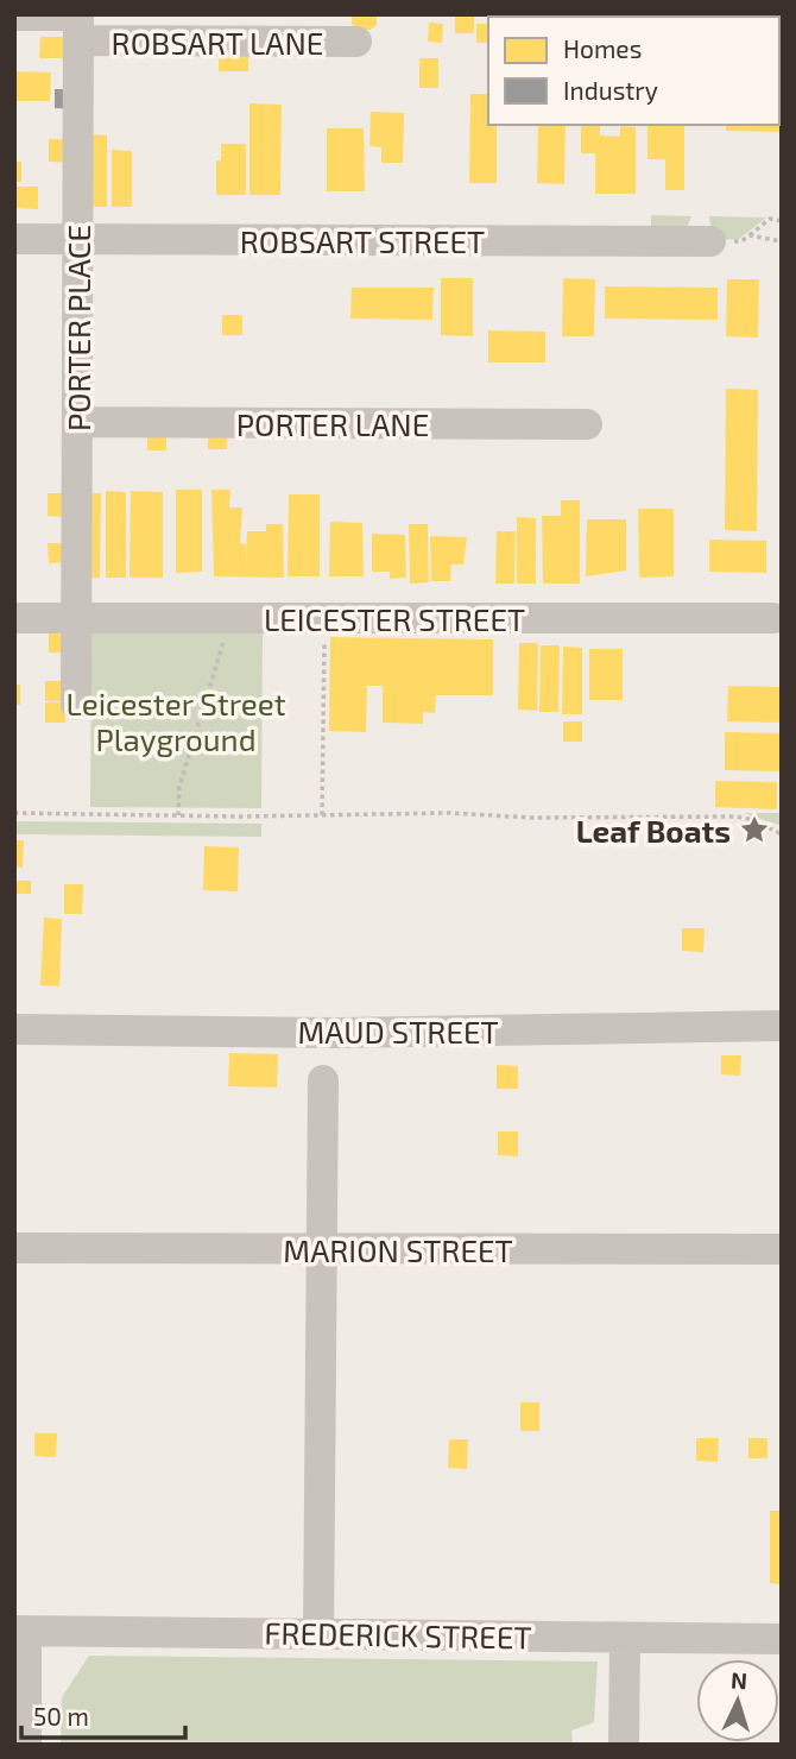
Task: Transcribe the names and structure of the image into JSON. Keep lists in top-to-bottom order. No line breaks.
{"streets":{"street":["ROBSART LANE","ROBSART STREET","PORTER PLACE","PORTER LANE","LEICESTER STREET","MAUD STREET","MARION STREET","FREDERICK STREET"]},"crossings":[["ROBSART LANE","PORTER PLACE"],["ROBSART STREET","PORTER PLACE"],["PORTER PLACE","PORTER LANE"],["PORTER PLACE","LEICESTER STREET"]],"parks":["Leicester Street Playground"],"places":{"place":["Leaf Boats"]},"legend":["Homes","Industry"],"scale_bar":"50 m","north":"top"}
